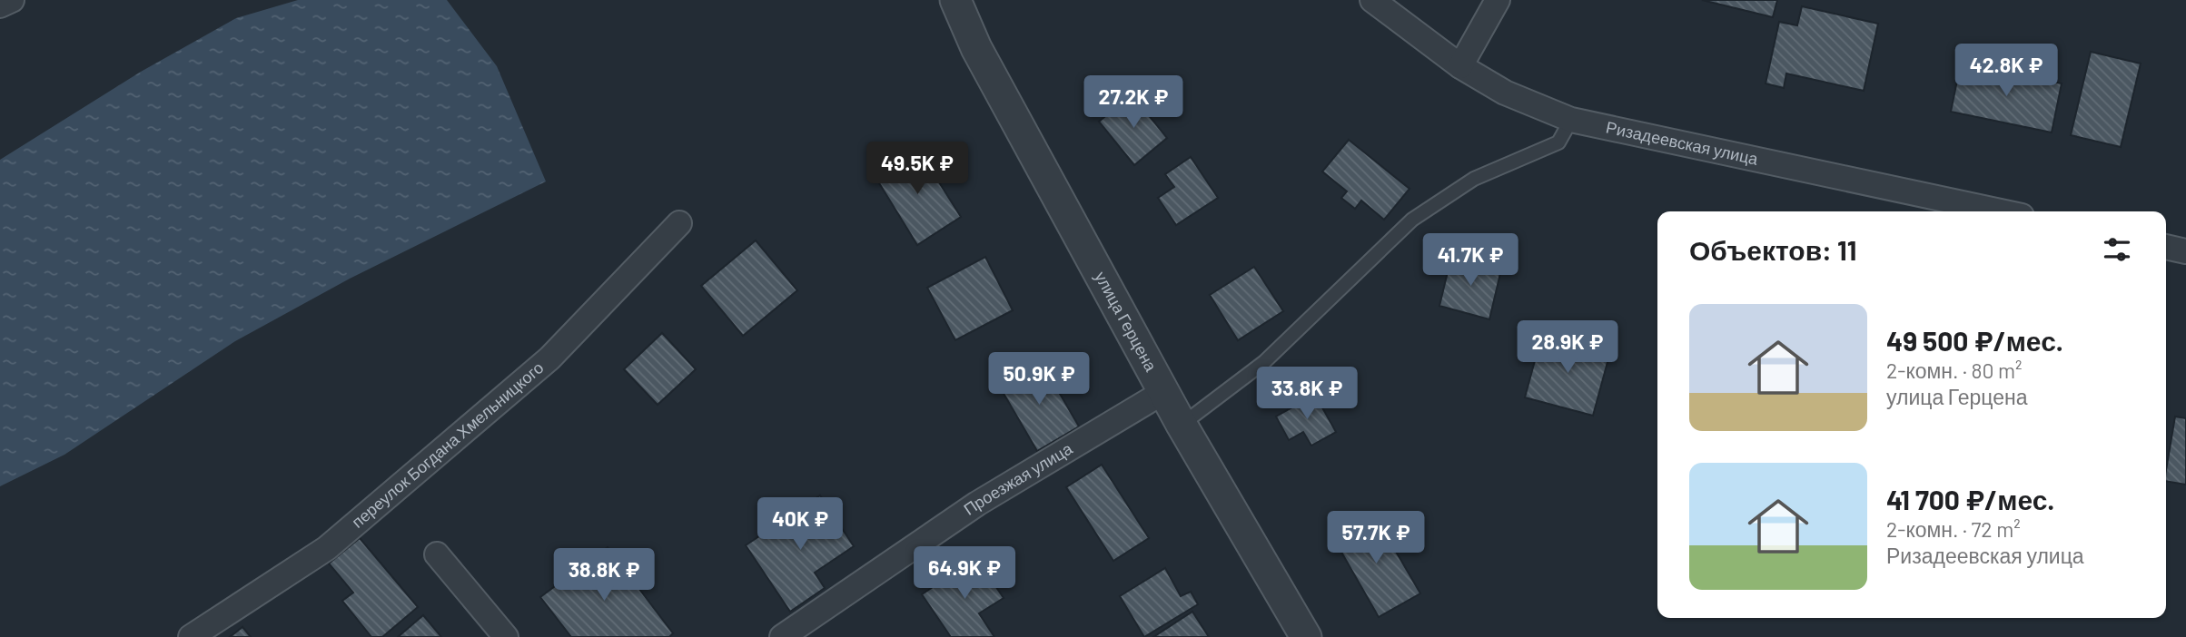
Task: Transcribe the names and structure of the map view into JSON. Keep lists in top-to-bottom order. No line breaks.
{"streets":{"street":["Ризадеевская улица","улица Герцена","переулок Богдана Хмельницкого","Проезжая улица"]},"crossings":[["улица Герцена","Проезжая улица"]],"page":{"price":["42.8K ₽","27.2K ₽","49.5K ₽","41.7K ₽","28.9K ₽","50.9K ₽","33.8K ₽","40K ₽","57.7K ₽","64.9K ₽","38.8K ₽"],"heading":"Объектов: 11","list":[{"name":"49 500 ₽/мес.","note":"2-комн. · 80 m² · улица Герцена"},{"name":"41 700 ₽/мес.","note":"2-комн. · 72 m² · Ризадеевская улица"}]}}
